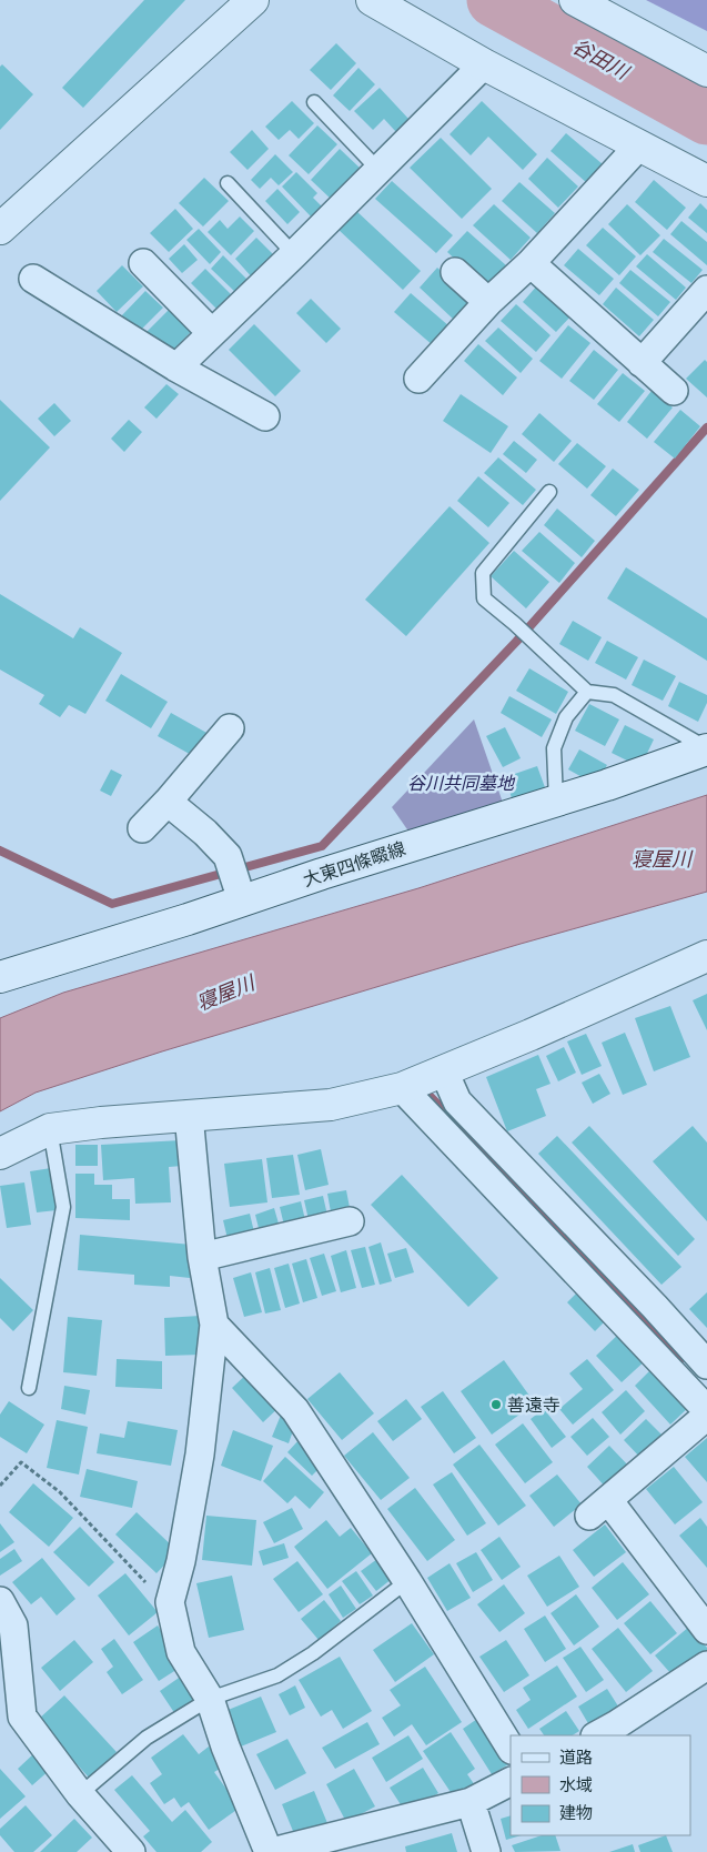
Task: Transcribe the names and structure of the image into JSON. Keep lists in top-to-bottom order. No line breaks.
{"streets":{"street":["大東四條畷線"]},"water":["谷田川","寝屋川"],"parks":["谷川共同墓地"],"places":["善遠寺"],"legend":["道路","水域","建物"]}
